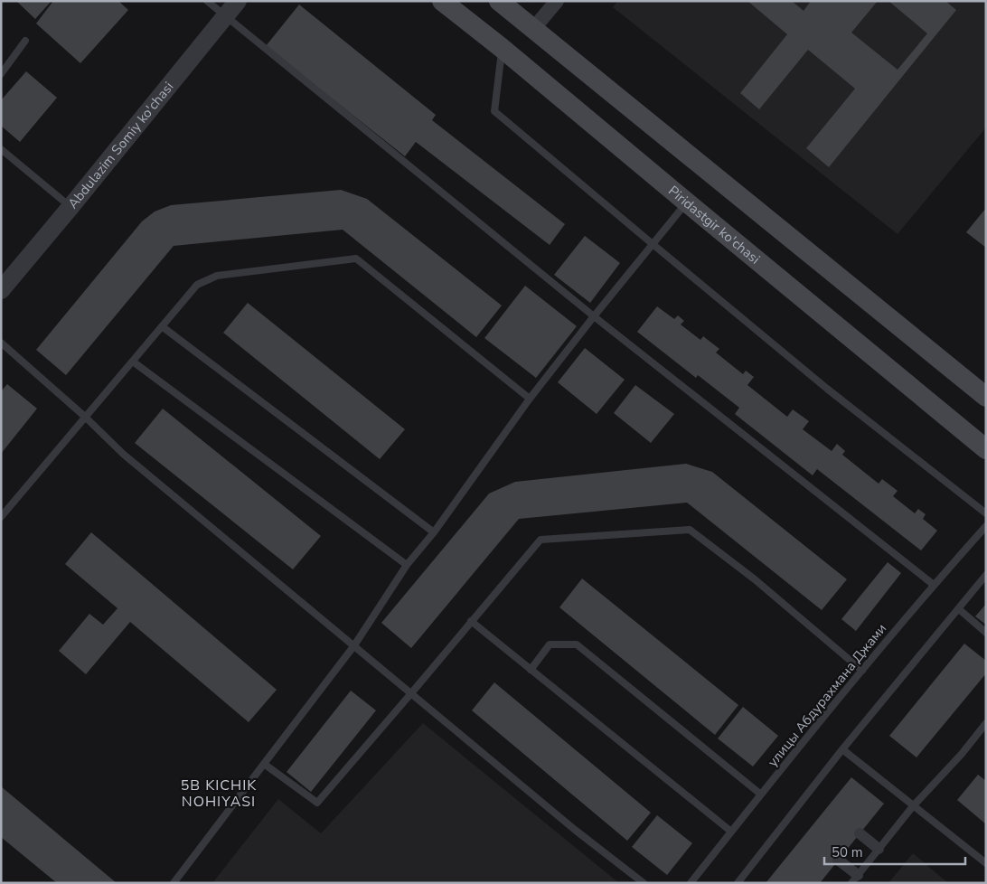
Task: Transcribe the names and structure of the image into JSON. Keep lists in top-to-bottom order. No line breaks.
{"streets":{"main road":["Piridastgir ko'chasi"],"street":["Abdulazim Somiy ko'chasi"],"lane":["улицы Абдурахмана Джами"]},"districts":["5B KICHIK NOHIYASI"],"scale_bar":"50 m"}
